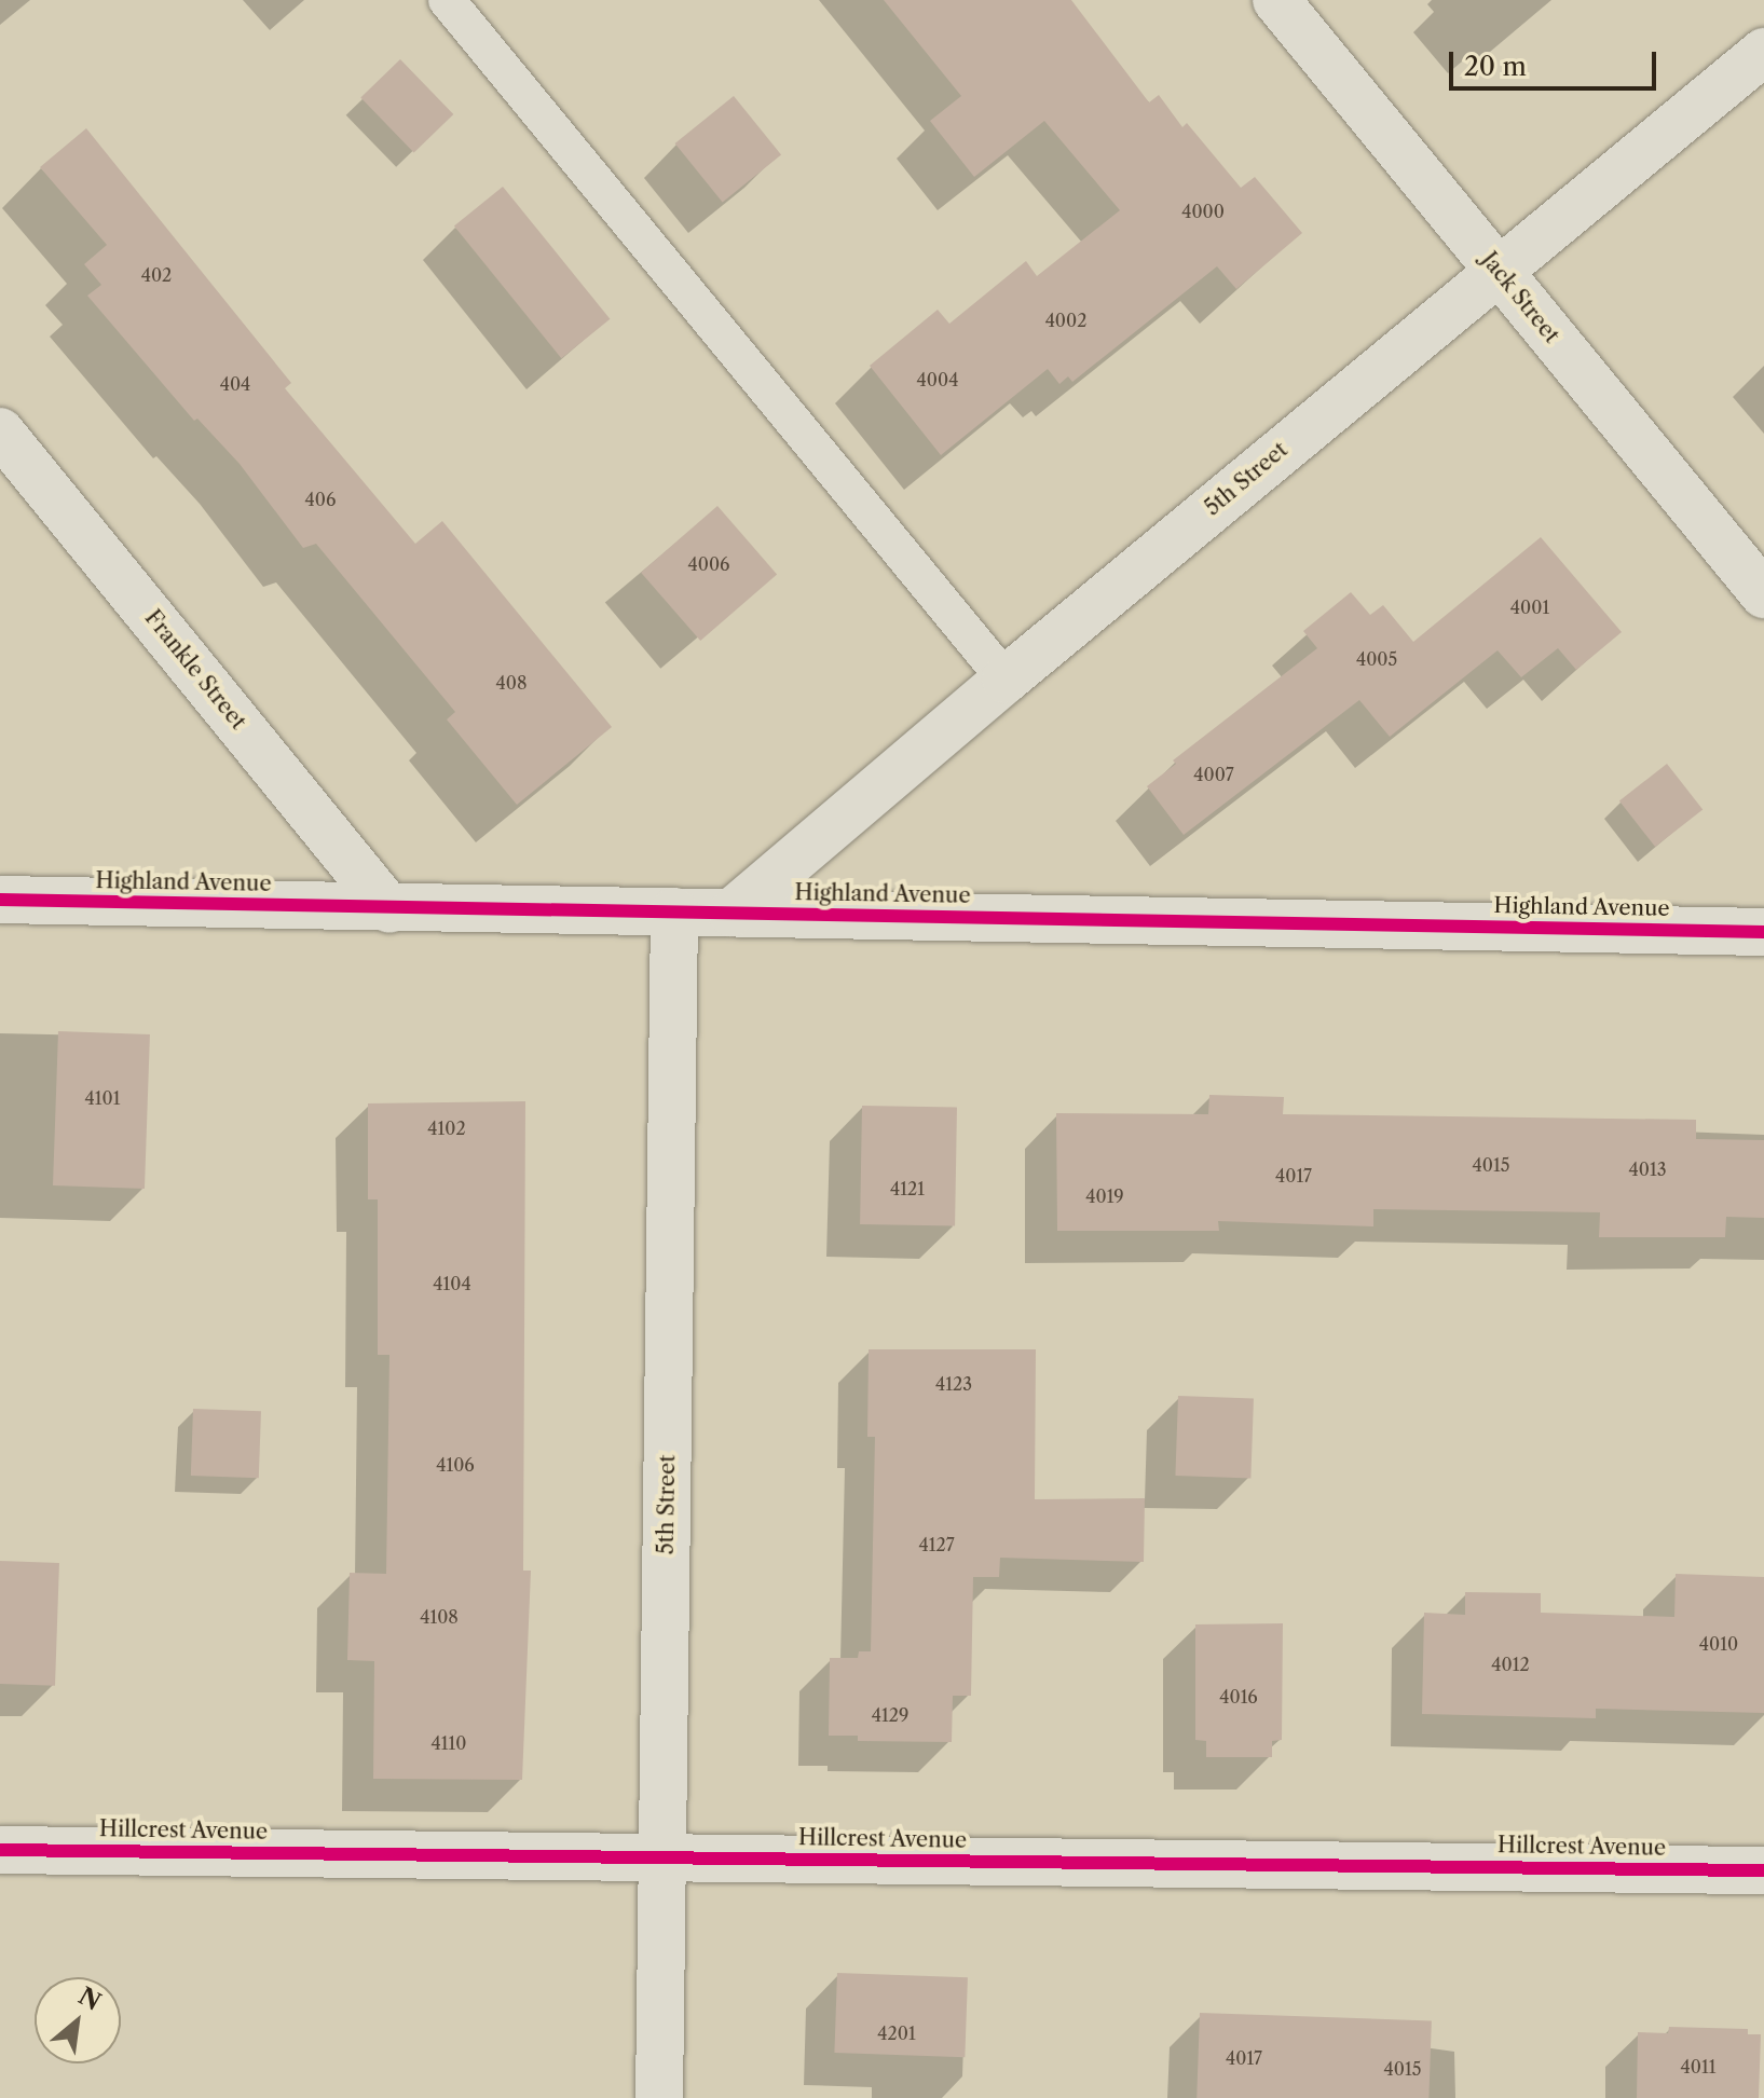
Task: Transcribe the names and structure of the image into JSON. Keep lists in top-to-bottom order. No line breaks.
{"streets":{"street":["Jack Street","5th Street","Frankle Street","Highland Avenue","Hillcrest Avenue"]},"crossings":[["Jack Street","5th Street"],["5th Street","Highland Avenue"],["5th Street","Hillcrest Avenue"],["Frankle Street","Highland Avenue"]],"house_numbers":["4000","402","4002","4004","404","406","4006","4001","4005","408","4007","4101","4102","4015","4013","4017","4121","4019","4104","4123","4106","4127","4108","4010","4012","4016","4129","4110","4201","4017","4011","4015"],"scale_bar":"20 m","north":"top right"}
